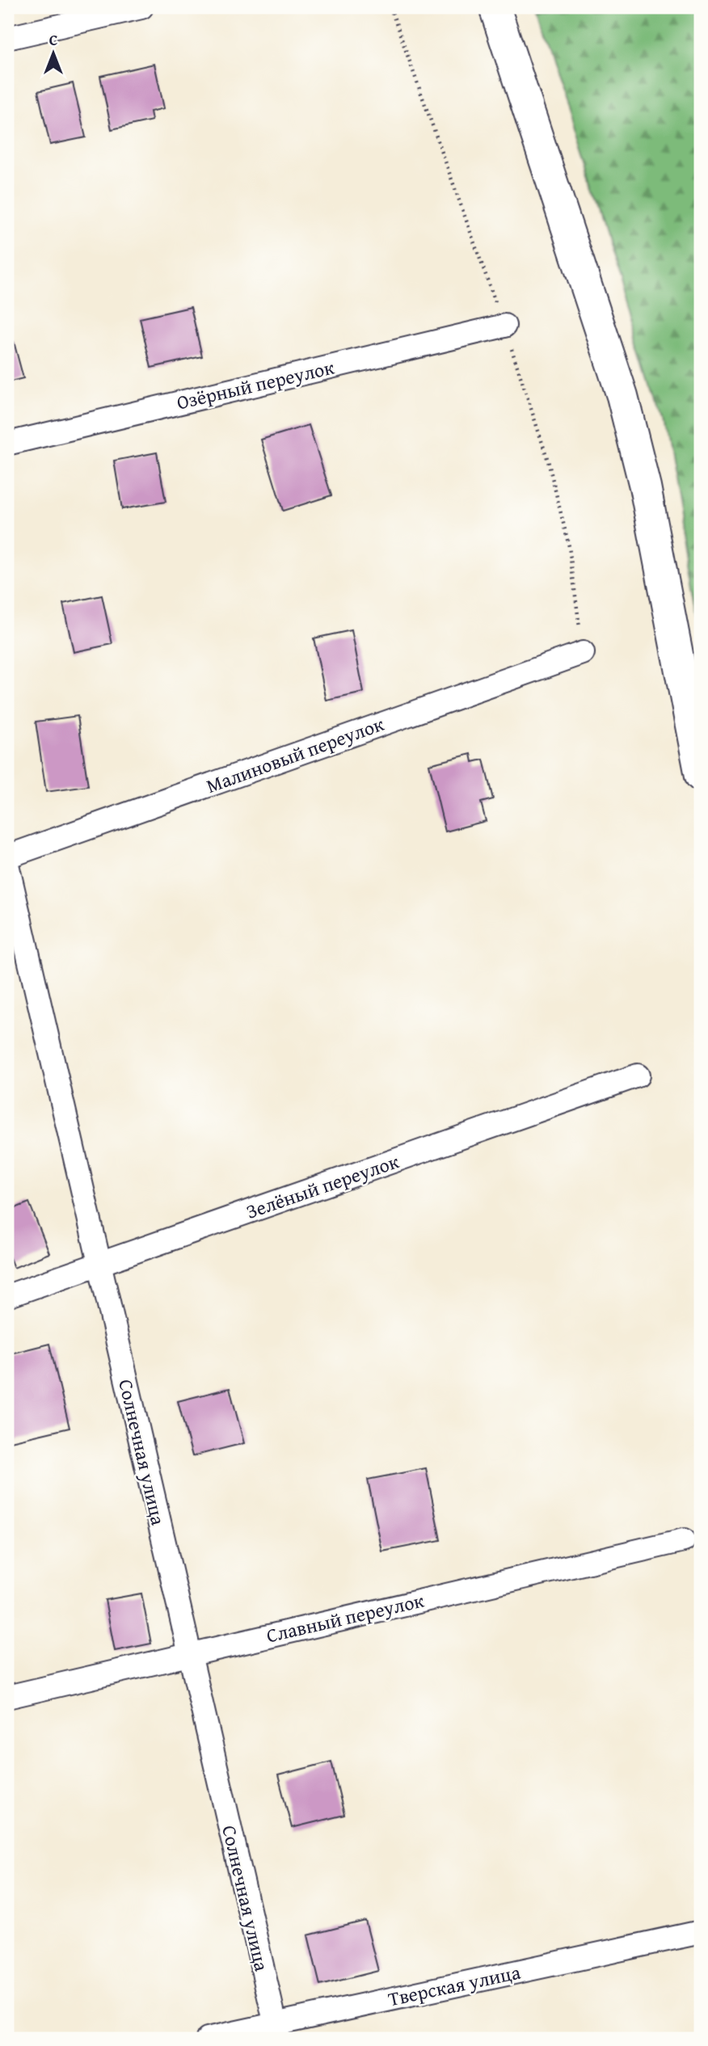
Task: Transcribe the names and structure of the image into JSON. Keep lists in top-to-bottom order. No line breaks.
{"streets":{"street":["Озёрный переулок","Малиновый переулок","Зелёный переулок","Солнечная улица","Славный переулок","Тверская улица"]},"crossings":[["Зелёный переулок","Солнечная улица"],["Солнечная улица","Славный переулок"],["Солнечная улица","Тверская улица"]],"north":"top"}
